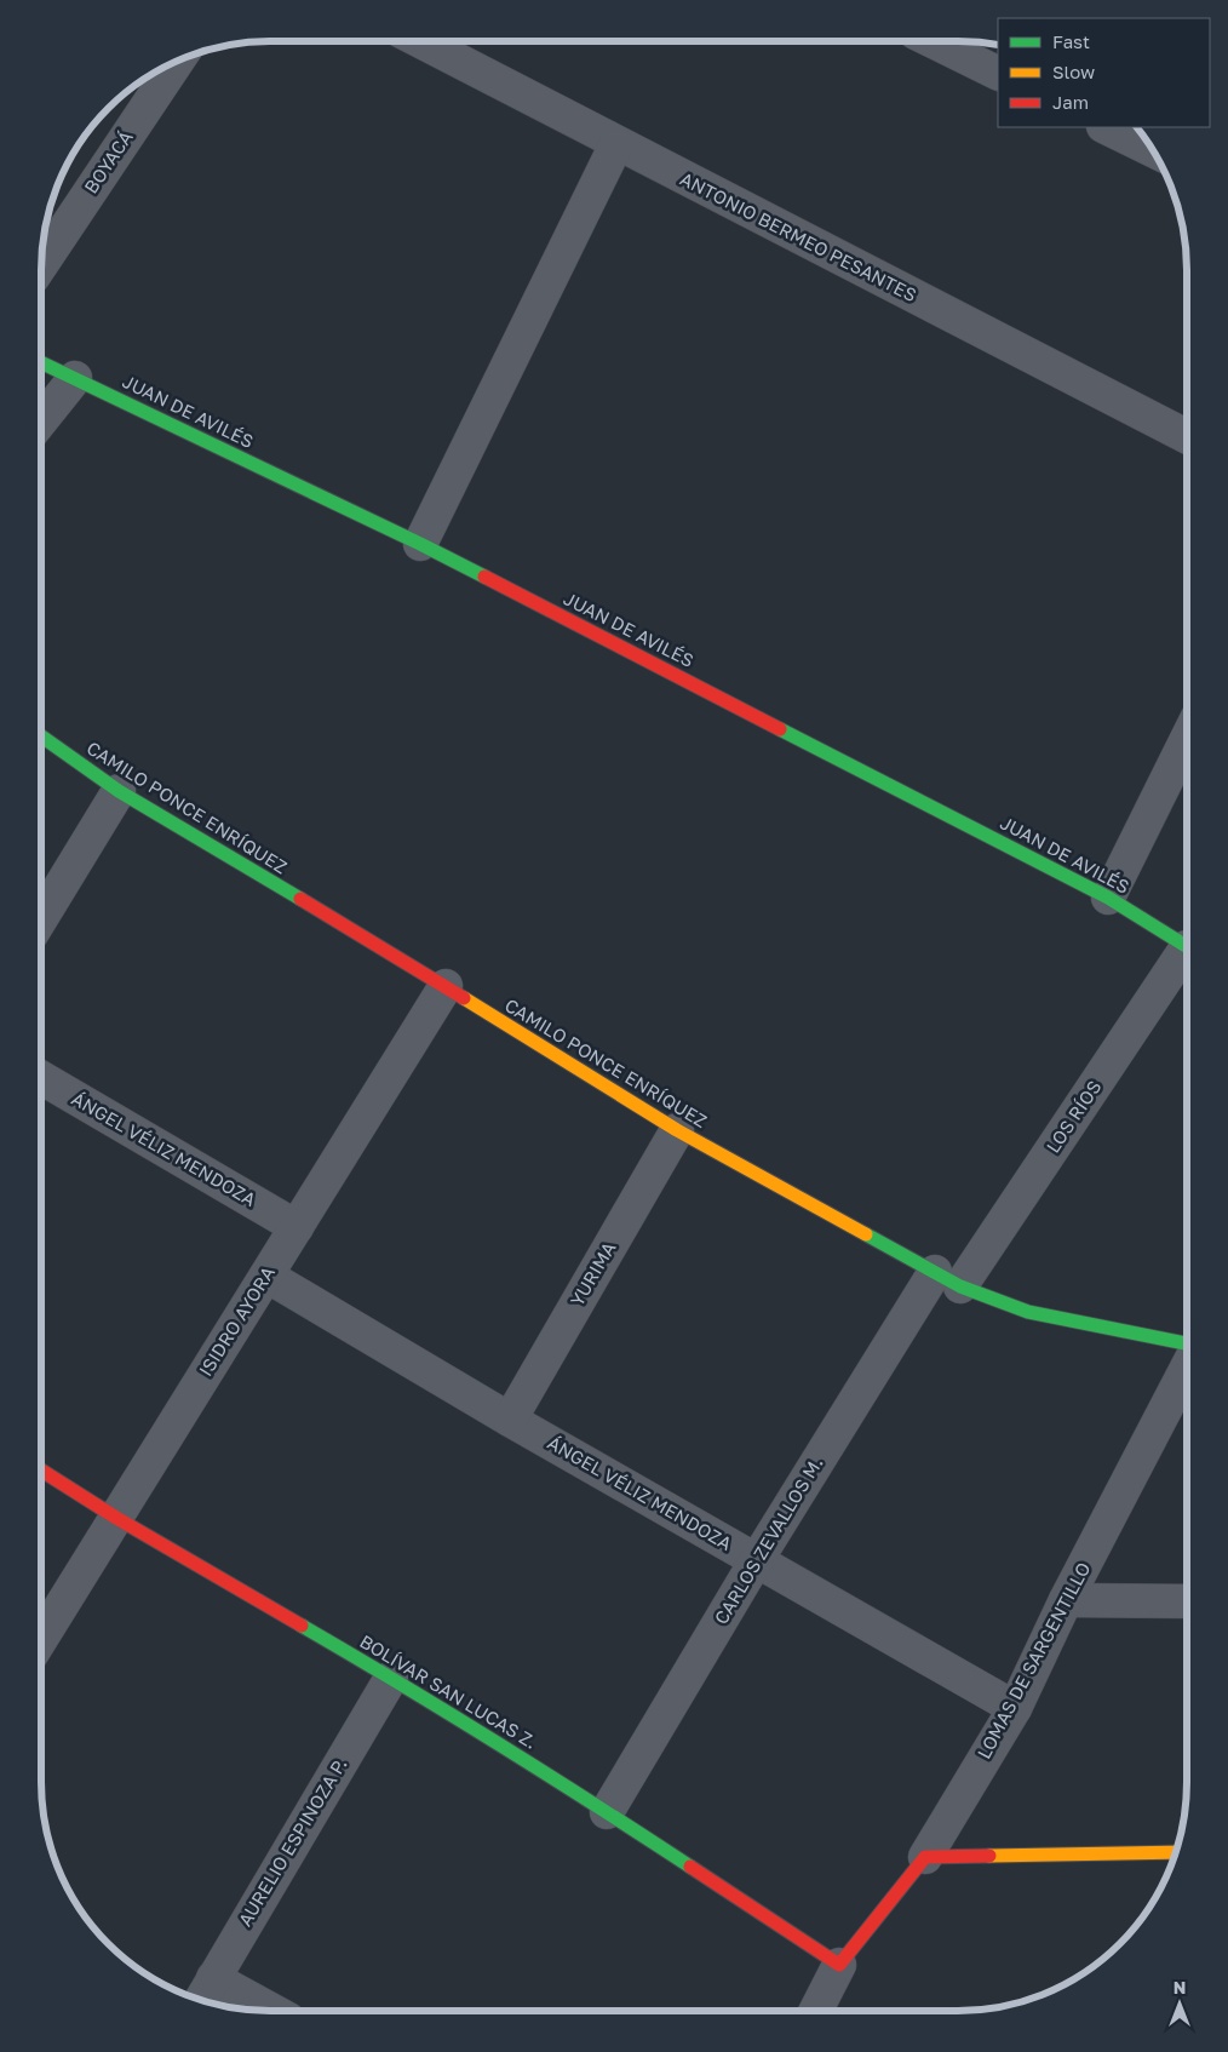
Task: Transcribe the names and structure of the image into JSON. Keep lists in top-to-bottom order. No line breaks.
{"streets":{"street":["BOYACÁ","ANTONIO BERMEO PESANTES","JUAN DE AVILÉS","CAMILO PONCE ENRÍQUEZ","LOS RÍOS","ÁNGEL VÉLIZ MENDOZA","YURIMA","ISIDRO AYORA","CARLOS ZEVALLOS M.","LOMAS DE SARGENTILLO","BOLÍVAR SAN LUCAS Z.","AURELIO ESPINOZA P."]},"crossings":[["CAMILO PONCE ENRÍQUEZ","LOS RÍOS"],["CAMILO PONCE ENRÍQUEZ","YURIMA"],["CAMILO PONCE ENRÍQUEZ","ISIDRO AYORA"],["CAMILO PONCE ENRÍQUEZ","CARLOS ZEVALLOS M."],["LOS RÍOS","CARLOS ZEVALLOS M."],["ÁNGEL VÉLIZ MENDOZA","YURIMA"],["ÁNGEL VÉLIZ MENDOZA","ISIDRO AYORA"],["ÁNGEL VÉLIZ MENDOZA","CARLOS ZEVALLOS M."],["ÁNGEL VÉLIZ MENDOZA","LOMAS DE SARGENTILLO"],["ISIDRO AYORA","BOLÍVAR SAN LUCAS Z."],["CARLOS ZEVALLOS M.","BOLÍVAR SAN LUCAS Z."],["LOMAS DE SARGENTILLO","BOLÍVAR SAN LUCAS Z."],["BOLÍVAR SAN LUCAS Z.","AURELIO ESPINOZA P."]],"legend":["Fast","Slow","Jam"],"north":"top"}
